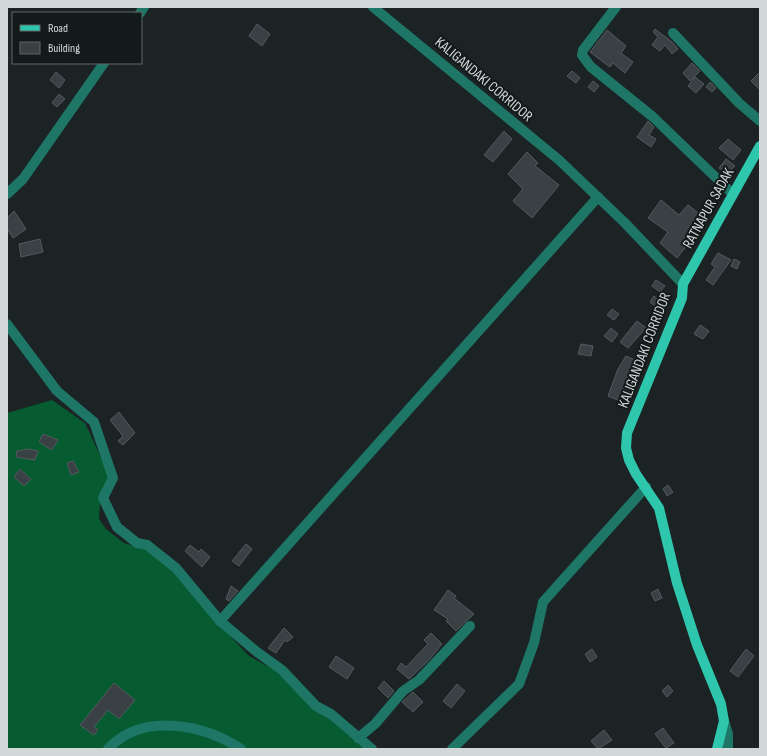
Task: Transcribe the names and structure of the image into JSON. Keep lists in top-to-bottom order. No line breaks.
{"streets":{"main road":["KALIGANDAKI CORRIDOR","RATNAPUR SADAK"]},"crossings":[["KALIGANDAKI CORRIDOR","RATNAPUR SADAK"]],"legend":["Road","Building"]}
